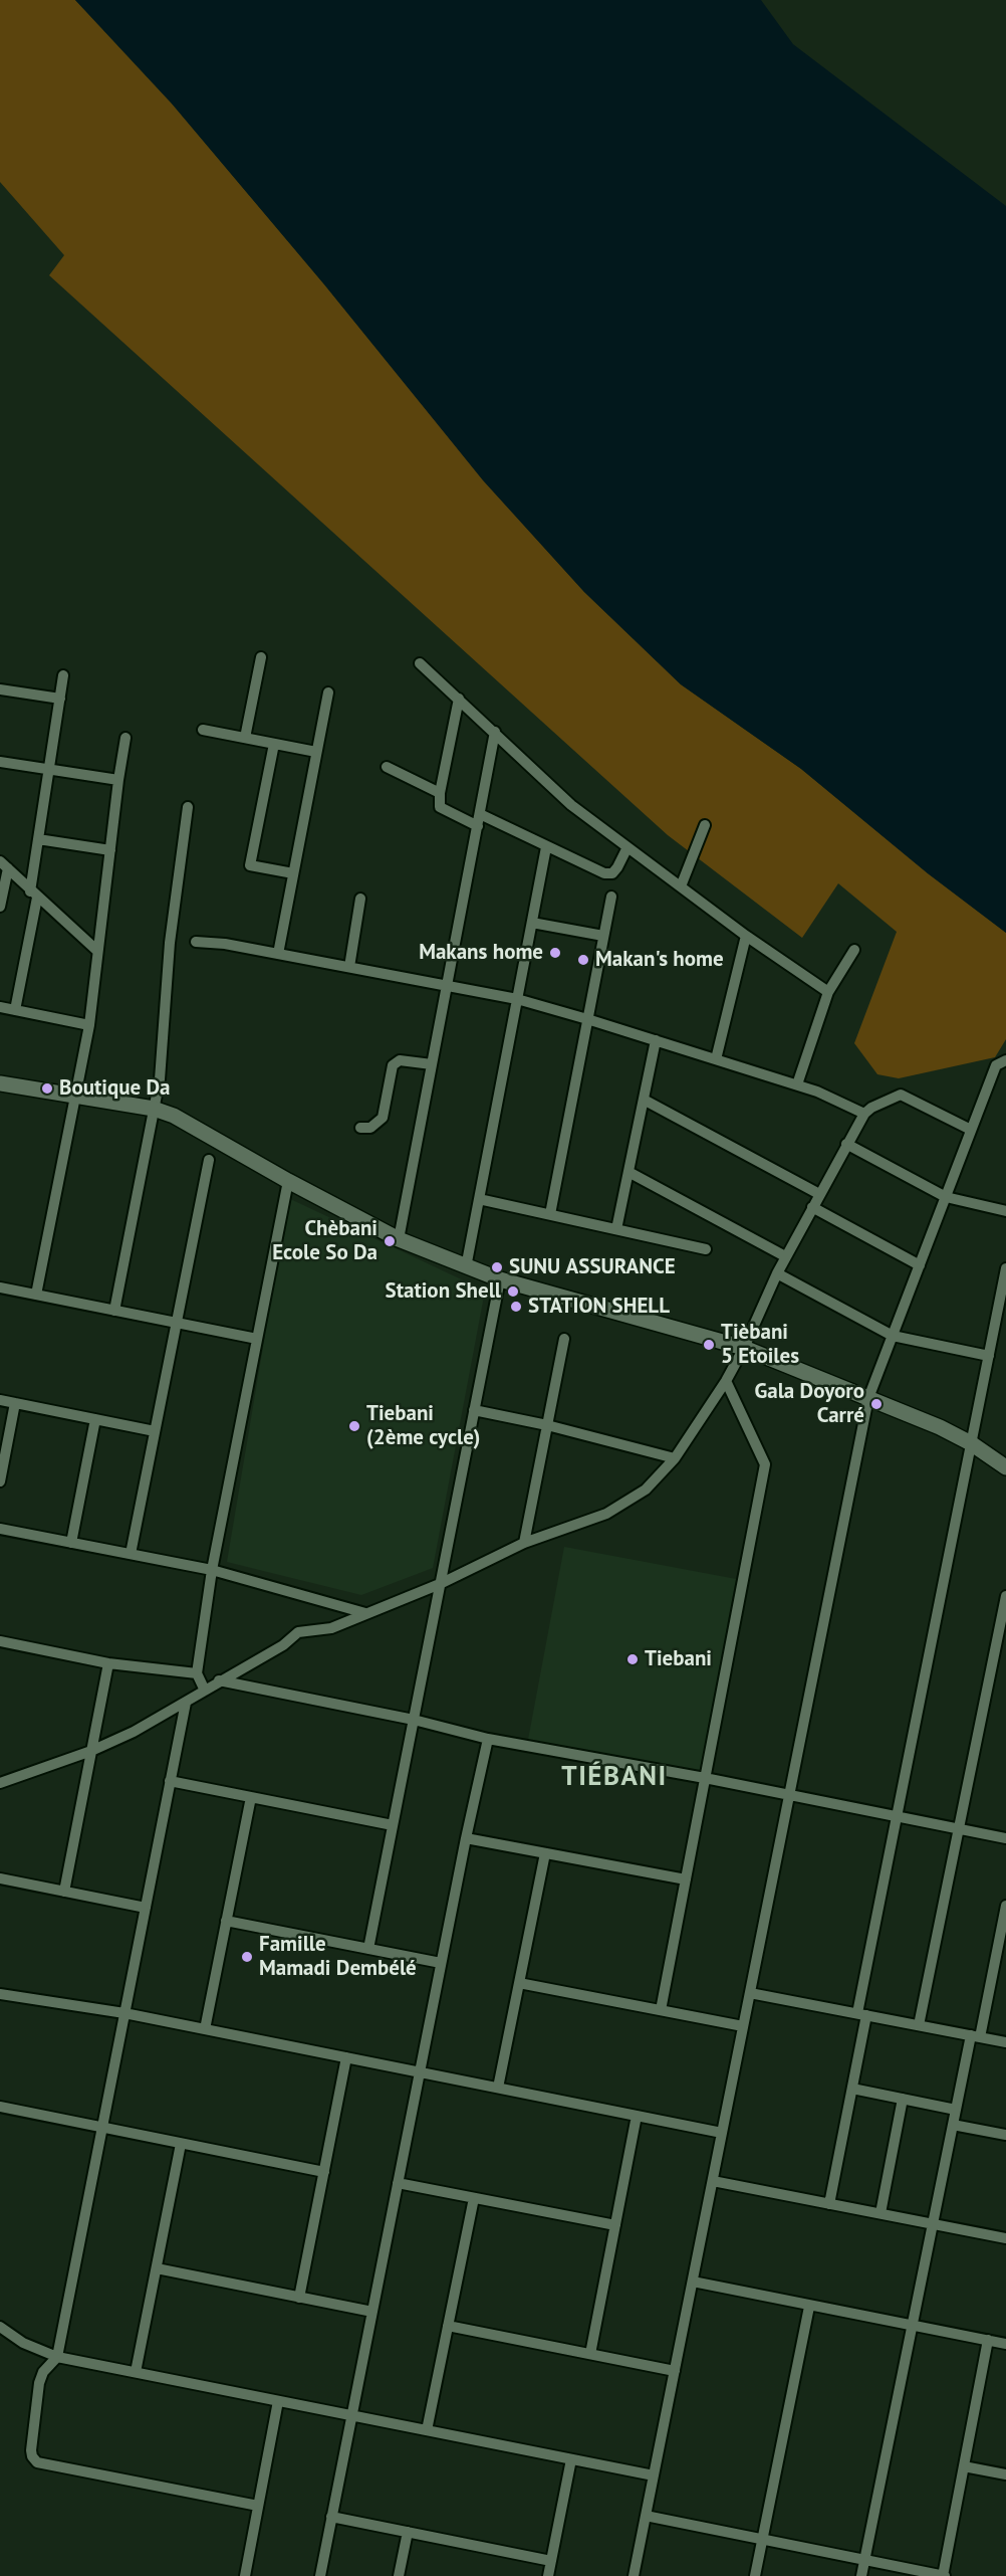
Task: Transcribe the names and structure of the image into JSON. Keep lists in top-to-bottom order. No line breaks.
{"districts":["TIÉBANI"],"places":["Makans home","Makan's home","Boutique Da","Chèbani Ecole So Da","SUNU ASSURANCE","Station Shell","STATION SHELL","Tièbani 5 Etoiles","Gala Doyoro Carré","Tiebani (2ème cycle)","Tiebani","Famille Mamadi Dembélé"]}
